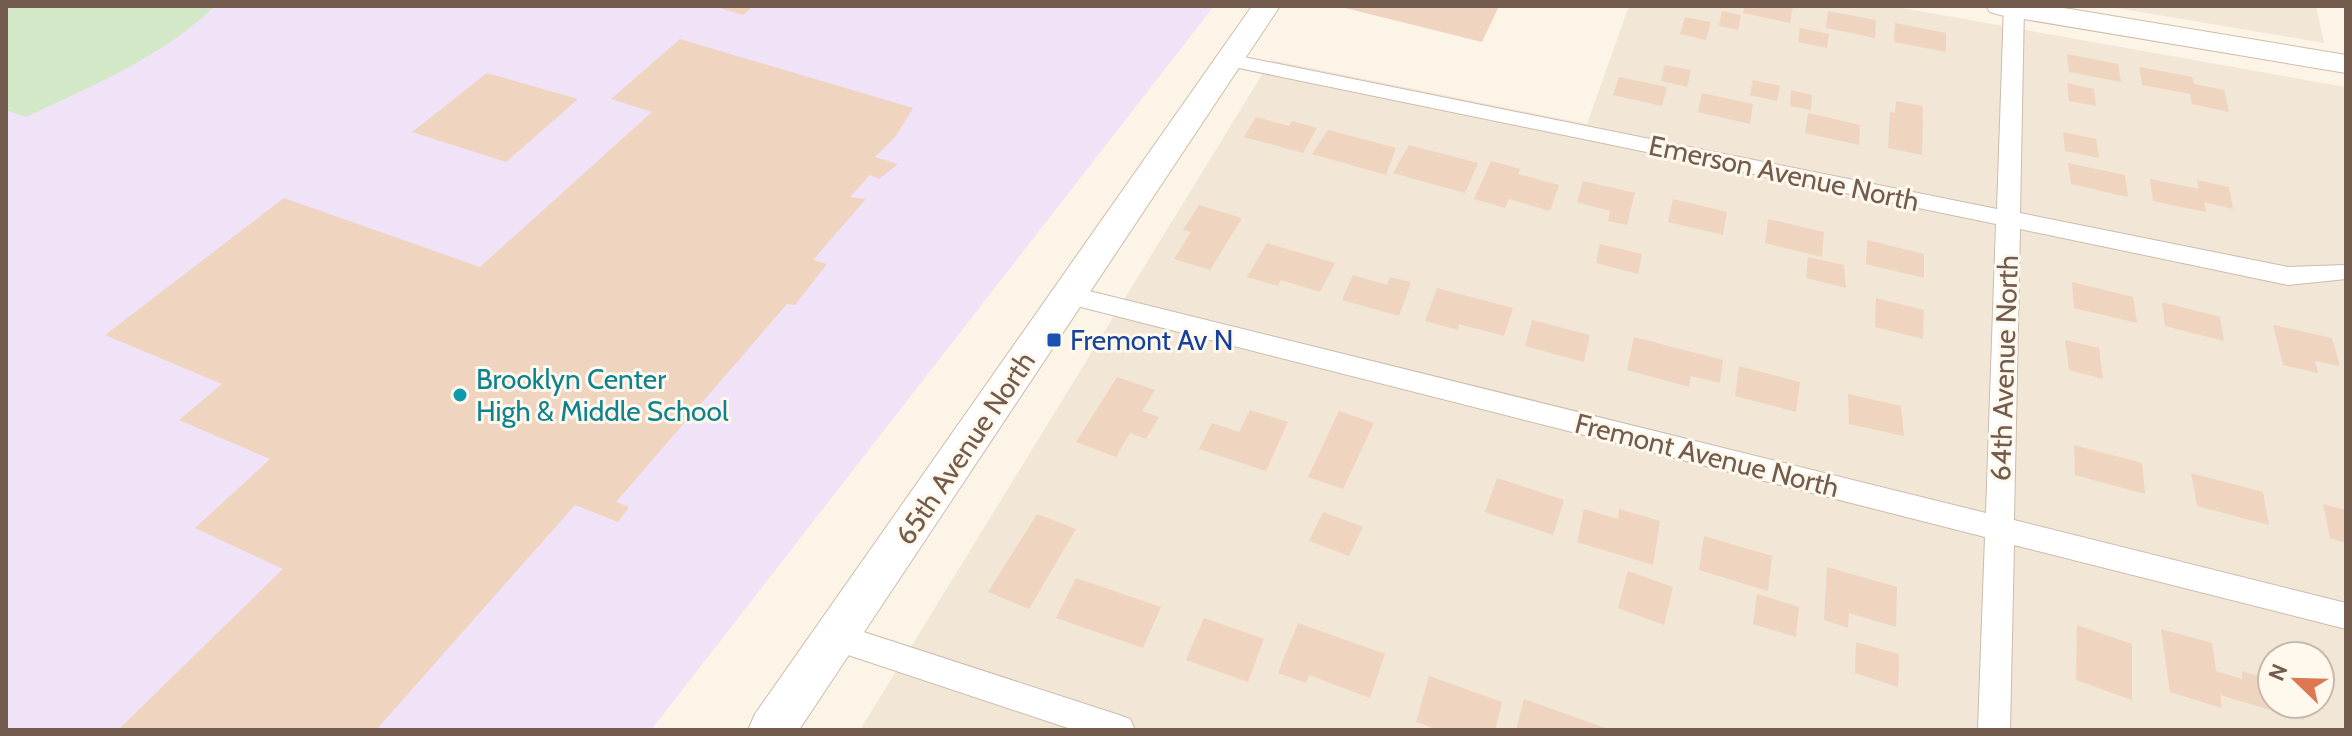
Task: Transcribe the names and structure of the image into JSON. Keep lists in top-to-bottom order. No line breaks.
{"streets":{"street":["Emerson Avenue North","64th Avenue North","65th Avenue North","Fremont Avenue North"]},"crossings":[["Emerson Avenue North","64th Avenue North"],["Emerson Avenue North","65th Avenue North"],["64th Avenue North","Fremont Avenue North"],["65th Avenue North","Fremont Avenue North"]],"places":{"transit":["Fremont Av N"],"other":["Brooklyn Center High & Middle School"]},"north":"top left"}
